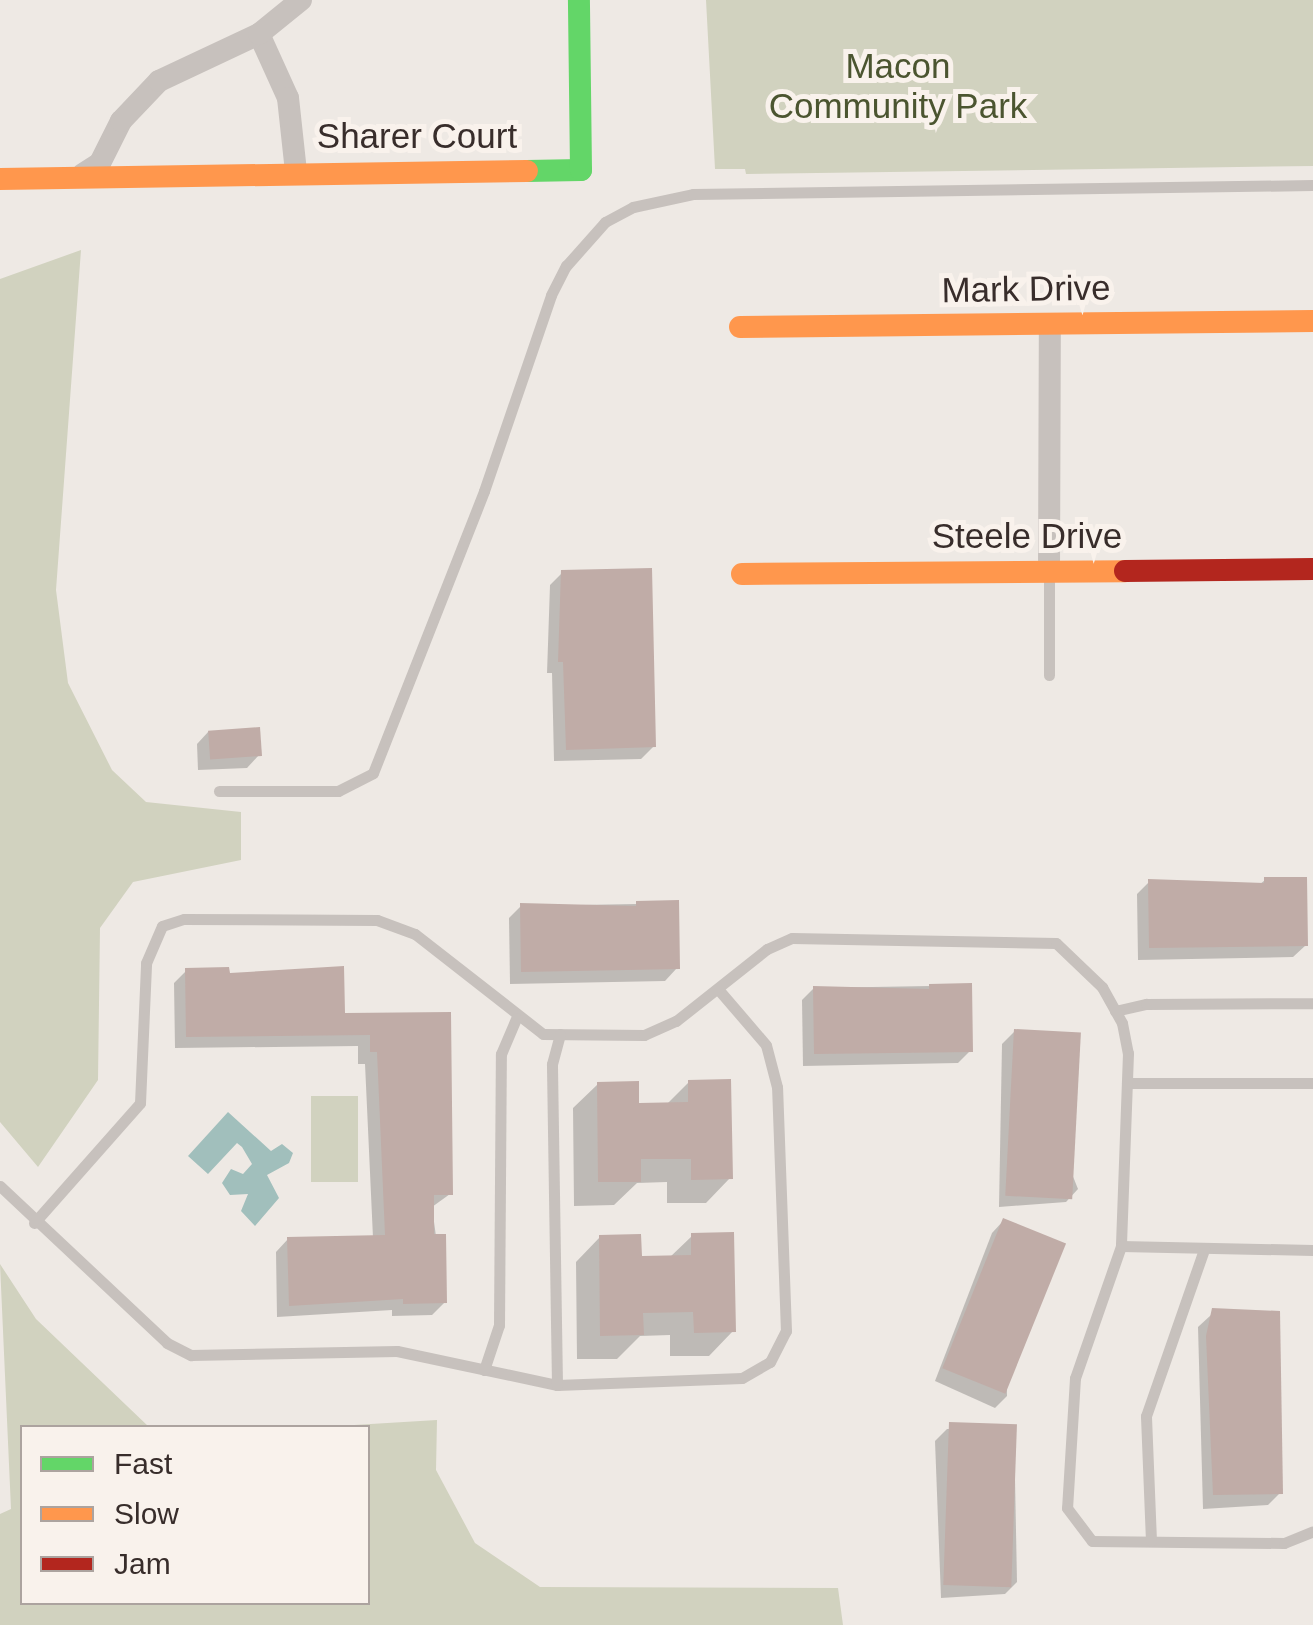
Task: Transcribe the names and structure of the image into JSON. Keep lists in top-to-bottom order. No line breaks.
{"streets":{"street":["Sharer Court","Mark Drive","Steele Drive"]},"parks":["Macon Community Park"],"legend":["Fast","Slow","Jam"]}
